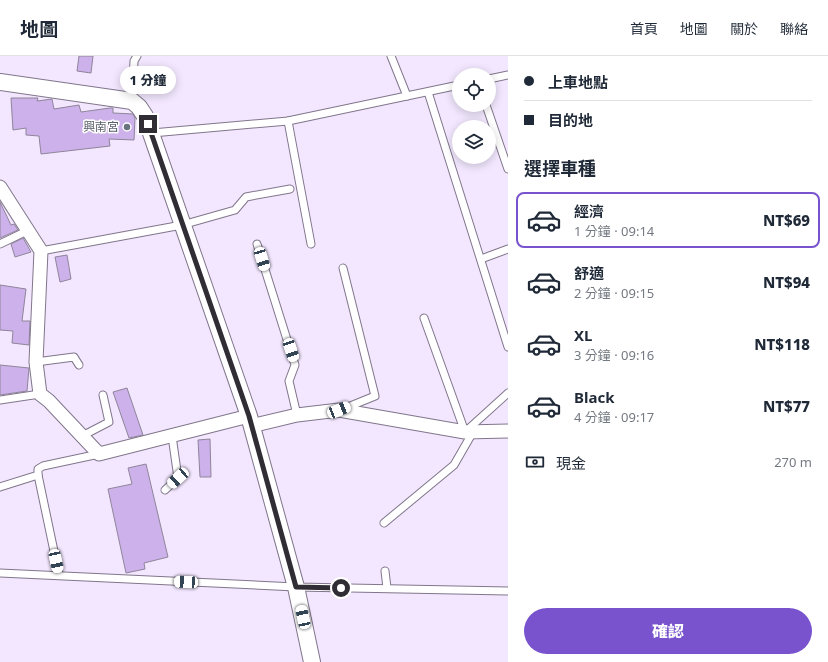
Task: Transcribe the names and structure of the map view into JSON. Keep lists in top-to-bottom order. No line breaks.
{"places":["興南宮"],"page":{"header":"地圖","nav":["首頁","地圖","關於","聯絡"],"banner":["上車地點","目的地"],"bubble":"1 分鐘","heading":"選擇車種","list":[{"name":"經濟","note":"1 分鐘 · 09:14","value":"NT$69"},{"name":"舒適","note":"2 分鐘 · 09:15","value":"NT$94"},{"name":"XL","note":"3 分鐘 · 09:16","value":"NT$118"},{"name":"Black","note":"4 分鐘 · 09:17","value":"NT$77"}],"pay":["現金","270 m"],"buttons":"確認"}}
